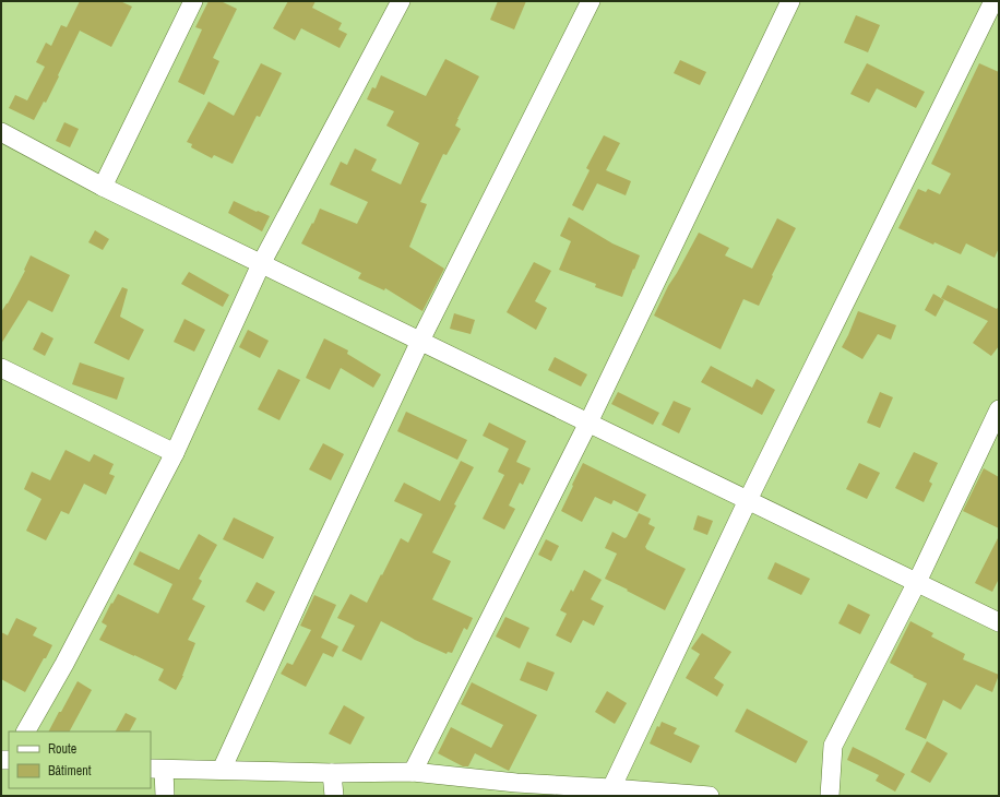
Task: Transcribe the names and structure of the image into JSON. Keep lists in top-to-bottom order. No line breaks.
{"legend":["Route","Bâtiment"]}
